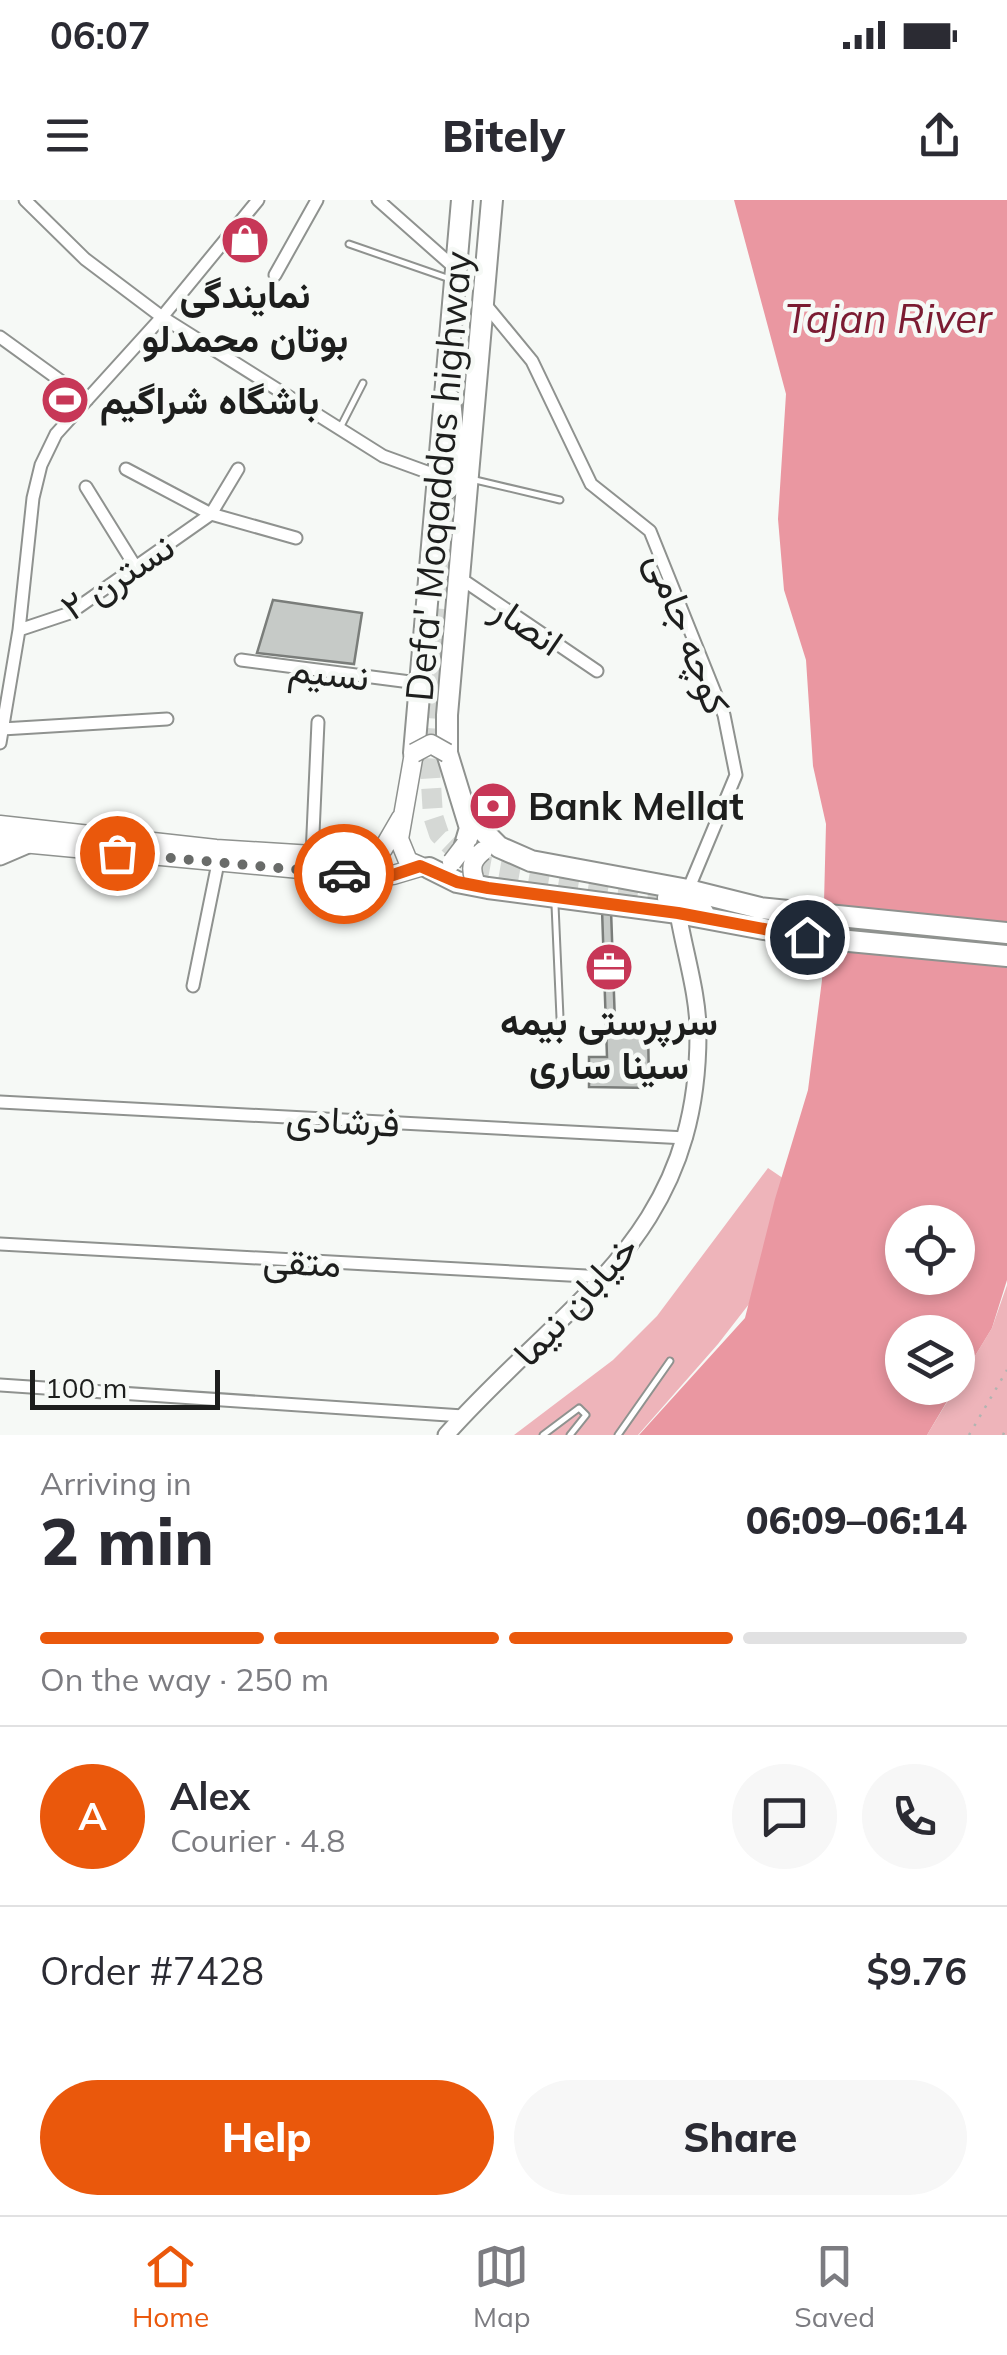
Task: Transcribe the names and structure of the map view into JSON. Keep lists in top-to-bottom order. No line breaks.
{"streets":{"highway":["Defa' Moqaddas highway"],"street":["نسترن ۲","انصار","کوچه جامی","نسیم","فرشادی","متقی","خیابان نیما"]},"crossings":[["Defa' Moqaddas highway","انصار"],["Defa' Moqaddas highway","کوچه جامی"],["Defa' Moqaddas highway","نسیم"],["فرشادی","خیابان نیما"],["متقی","خیابان نیما"]],"water":["Tajan River"],"places":{"shop":["نمایندگی بوتان محمدلو"],"sports":["باشگاه شراگیم"],"bank":["Bank Mellat"],"office":["سرپرستی بیمه سینا ساری"]},"scale_bar":"100 m","page":{"status":"06:07","header":"Bitely","scale":"100 m","heading":["2 min","Arriving in","06:09–06:14"],"panel":["Alex","Courier · 4.8","Order #7428","$9.76"],"bar":"On the way · 250 m","round":"A","buttons":["Help","Share"],"tabs":["Home","Map","Saved"]}}
